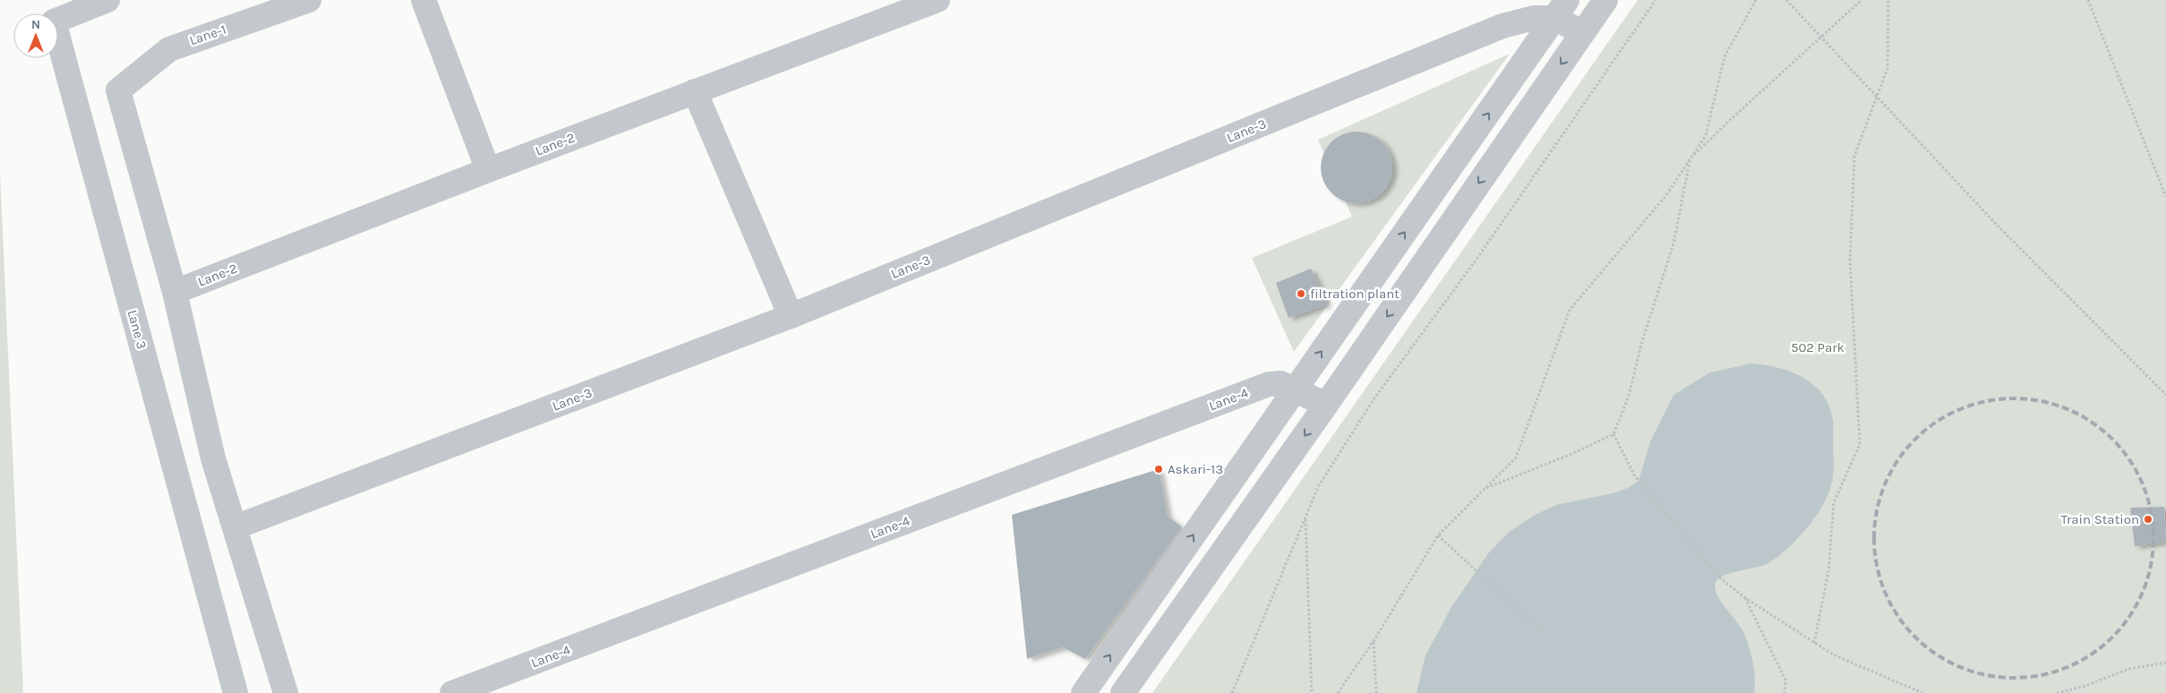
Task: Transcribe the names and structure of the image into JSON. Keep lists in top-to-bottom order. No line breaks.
{"streets":{"street":["Lane-1","Lane-3","Lane-2","Lane 3","Lane-4"]},"crossings":[["Lane-1","Lane-2"]],"parks":["502 Park"],"places":["filtration plant","Askari-13","Train Station"],"north":"top"}
